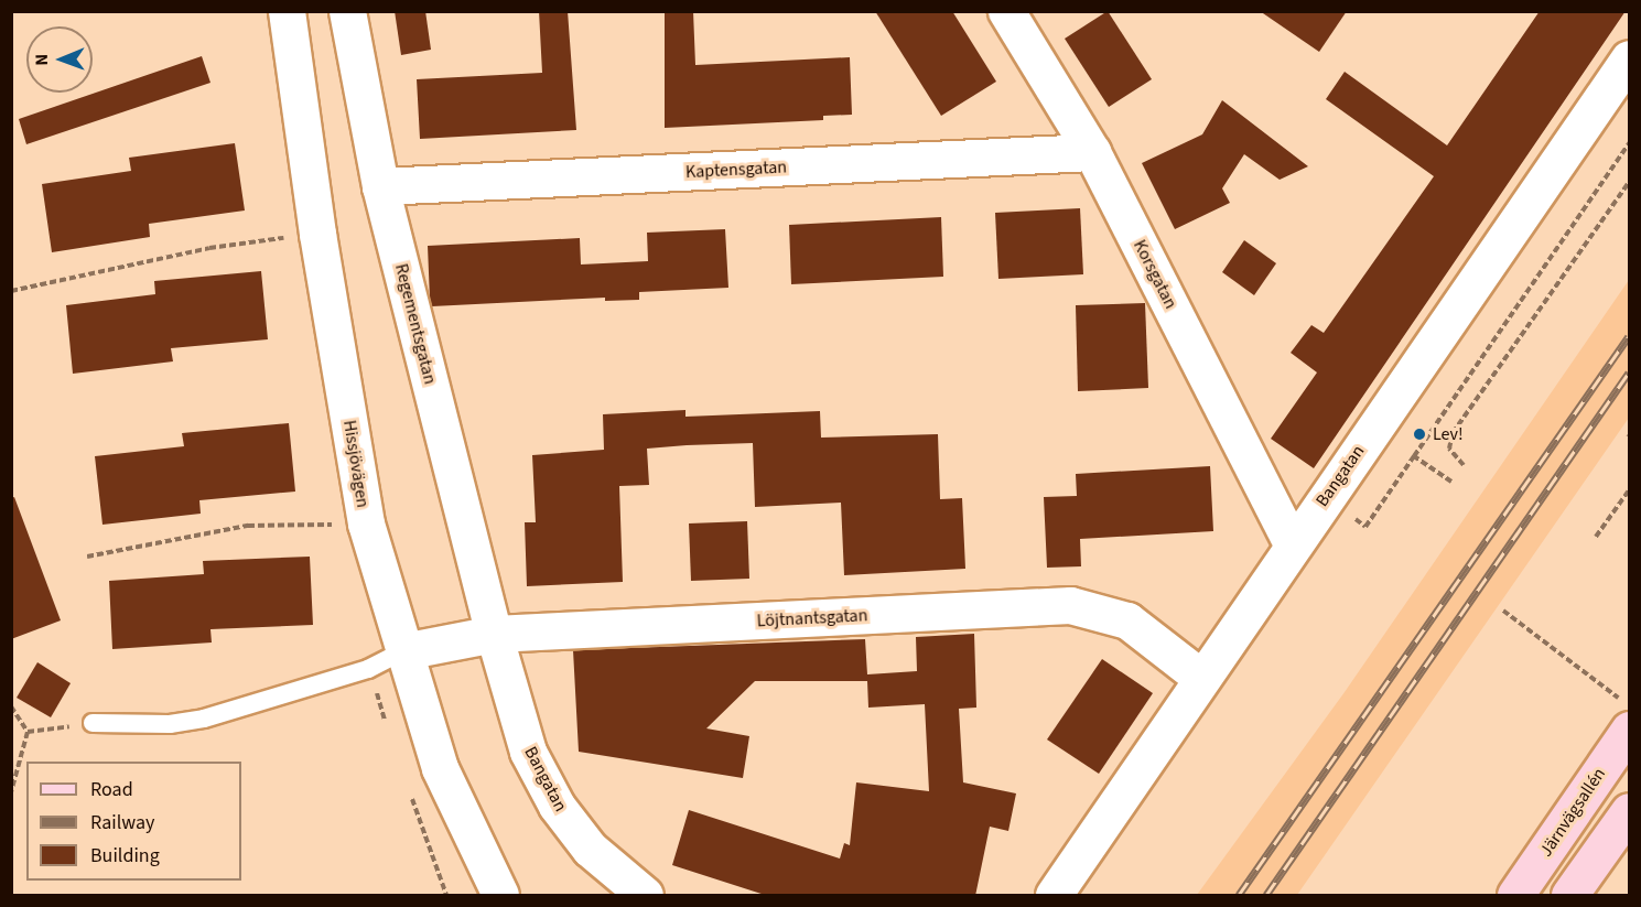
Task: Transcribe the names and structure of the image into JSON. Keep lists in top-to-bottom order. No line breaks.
{"streets":{"main road":["Järnvägsallén"],"street":["Kaptensgatan","Korsgatan","Regementsgatan","Hissjövägen","Bangatan","Löjtnantsgatan"]},"crossings":[["Kaptensgatan","Korsgatan"],["Kaptensgatan","Regementsgatan"],["Korsgatan","Bangatan"],["Regementsgatan","Bangatan"],["Regementsgatan","Löjtnantsgatan"],["Hissjövägen","Löjtnantsgatan"],["Bangatan","Löjtnantsgatan"]],"places":["Lev!"],"legend":["Road","Railway","Building"],"north":"left"}
